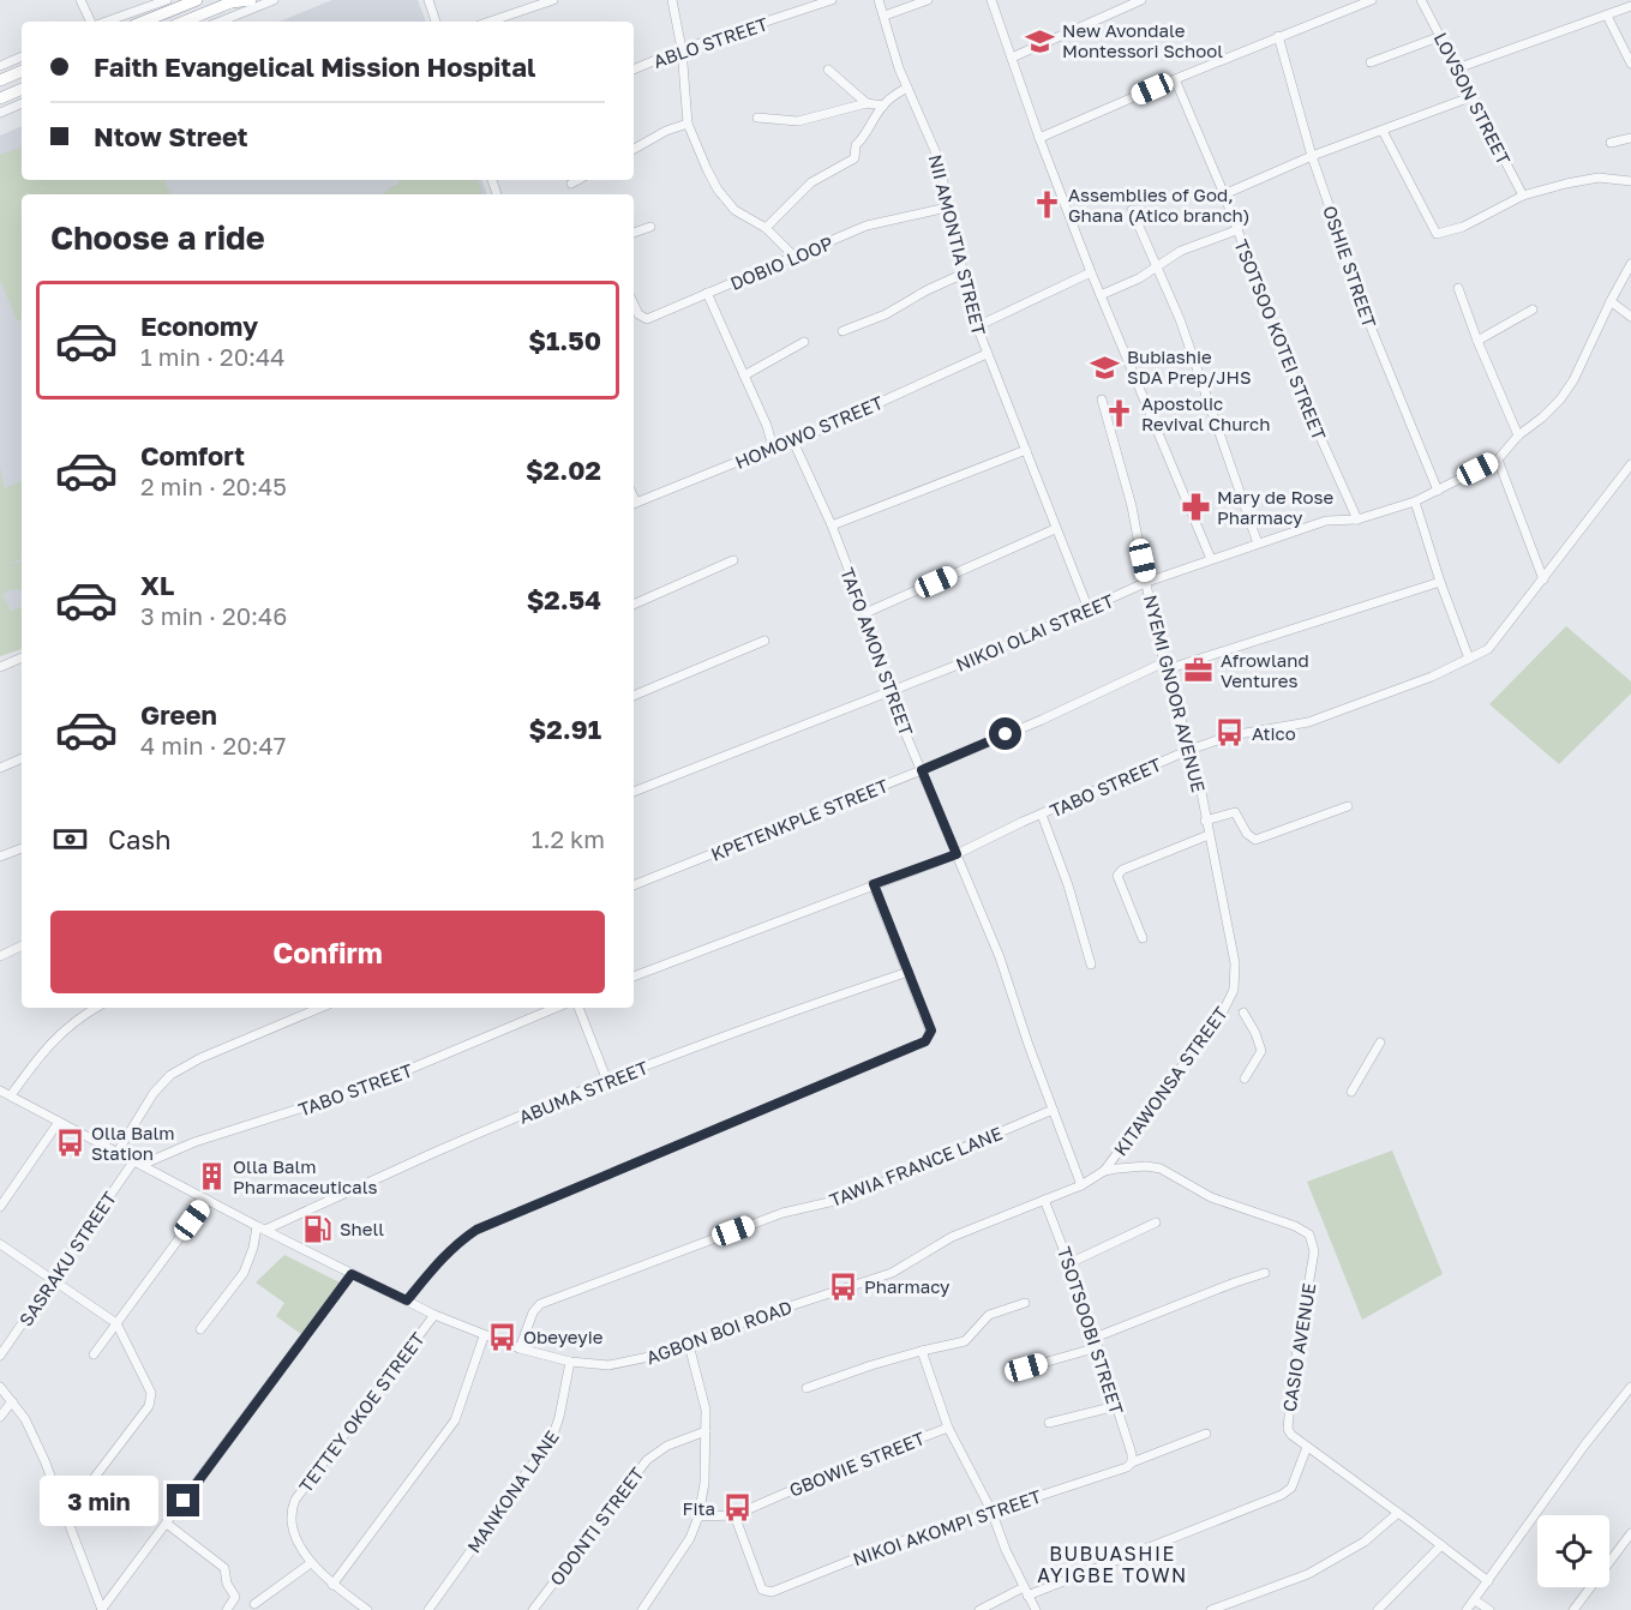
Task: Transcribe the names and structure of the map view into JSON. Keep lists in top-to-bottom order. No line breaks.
{"streets":{"street":["ABLO STREET","LOVSON STREET","NII AMONTIA STREET","DOBIO LOOP","OSHIE STREET","TSOTSOO KOTEI STREET","HOMOWO STREET","NIKOI OLAI STREET","TAFO AMON STREET","NYEMI GNOOR AVENUE","TABO STREET","KPETENKPLE STREET","KITAWONSA STREET","ABUMA STREET","TAWIA FRANCE LANE","SASRAKU STREET","TSOTSOOBI STREET","AGBON BOI ROAD","CASIO AVENUE","TETTEY OKOE STREET","GBOWIE STREET","MANKONA LANE","ODONTI STREET","NIKOI AKOMPI STREET"]},"crossings":[["NII AMONTIA STREET","DOBIO LOOP"],["NII AMONTIA STREET","HOMOWO STREET"],["NII AMONTIA STREET","NIKOI OLAI STREET"],["OSHIE STREET","NIKOI OLAI STREET"],["TSOTSOO KOTEI STREET","NIKOI OLAI STREET"],["HOMOWO STREET","TAFO AMON STREET"],["NIKOI OLAI STREET","TAFO AMON STREET"],["NIKOI OLAI STREET","NYEMI GNOOR AVENUE"],["TAFO AMON STREET","TABO STREET"],["TAFO AMON STREET","KPETENKPLE STREET"],["TAFO AMON STREET","TAWIA FRANCE LANE"],["TAFO AMON STREET","AGBON BOI ROAD"],["NYEMI GNOOR AVENUE","TABO STREET"],["NYEMI GNOOR AVENUE","KPETENKPLE STREET"],["NYEMI GNOOR AVENUE","KITAWONSA STREET"],["TABO STREET","SASRAKU STREET"],["TABO STREET","AGBON BOI ROAD"],["KITAWONSA STREET","AGBON BOI ROAD"],["KITAWONSA STREET","CASIO AVENUE"],["ABUMA STREET","AGBON BOI ROAD"],["TAWIA FRANCE LANE","AGBON BOI ROAD"],["SASRAKU STREET","AGBON BOI ROAD"],["TSOTSOOBI STREET","AGBON BOI ROAD"],["TSOTSOOBI STREET","NIKOI AKOMPI STREET"],["AGBON BOI ROAD","CASIO AVENUE"],["AGBON BOI ROAD","TETTEY OKOE STREET"],["AGBON BOI ROAD","MANKONA LANE"],["GBOWIE STREET","NIKOI AKOMPI STREET"]],"districts":["BUBUASHIE AYIGBE TOWN"],"places":{"school or university":["New Avondale Montessori School","Bubiashie SDA Prep/JHS"],"church":["Assemblies of God, Ghana (Atico branch)","Apostolic Revival Church"],"pharmacy":["Mary de Rose Pharmacy"],"office":["Afrowland Ventures"],"bus stop":["Atico","Olla Balm Station","Pharmacy","Obeyeyie","Fita"],"building":["Olla Balm Pharmaceuticals"],"fuel station":["Shell"]},"page":{"banner":["Faith Evangelical Mission Hospital","Ntow Street"],"heading":"Choose a ride","list":[{"name":"Economy","note":"1 min · 20:44","value":"$1.50"},{"name":"Comfort","note":"2 min · 20:45","value":"$2.02"},{"name":"XL","note":"3 min · 20:46","value":"$2.54"},{"name":"Green","note":"4 min · 20:47","value":"$2.91"}],"pay":["Cash","1.2 km"],"buttons":"Confirm","bubble":"3 min"}}
